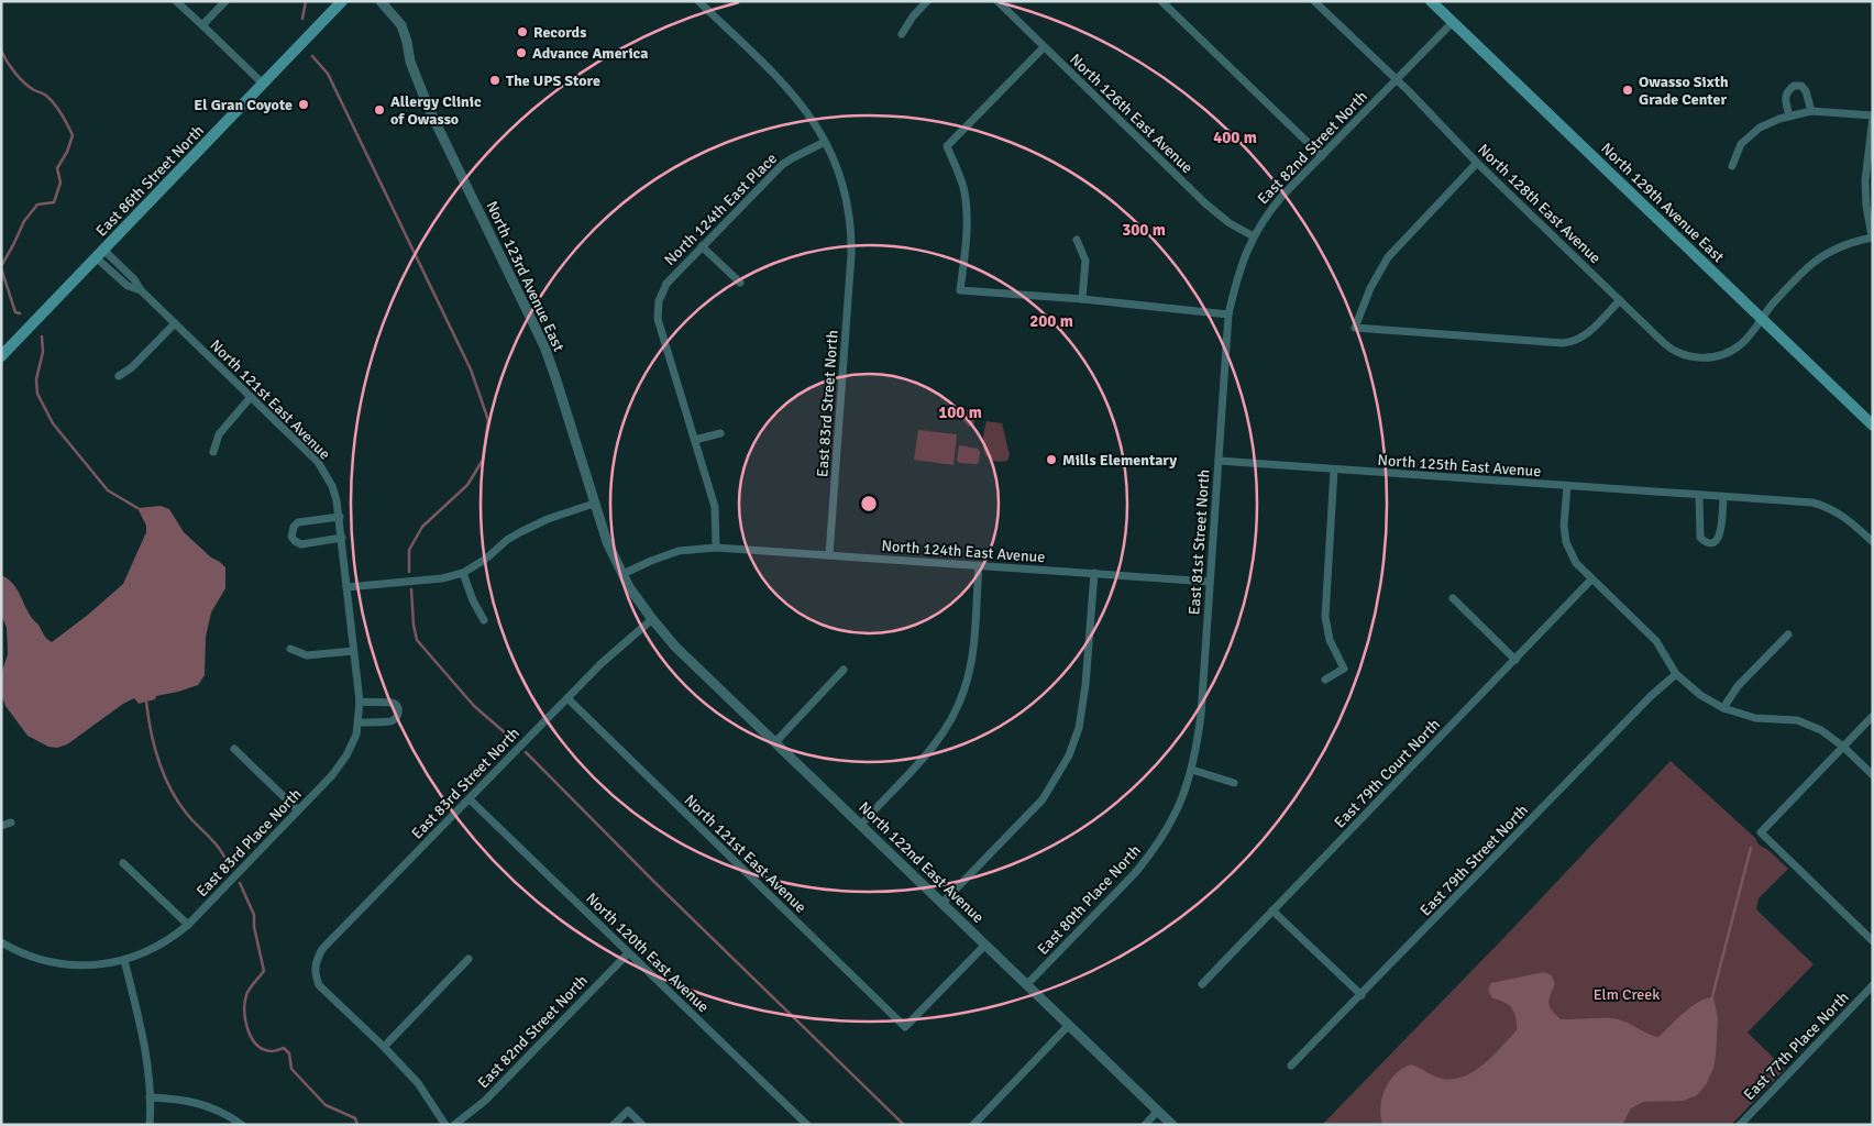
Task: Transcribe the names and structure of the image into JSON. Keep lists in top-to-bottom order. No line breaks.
{"streets":{"main road":["East 86th Street North","North 129th Avenue East"],"street":["North 126th East Avenue","East 82nd Street North","North 128th East Avenue","North 124th East Place","North 123rd Avenue East","North 121st East Avenue","East 83rd Street North","North 125th East Avenue","East 81st Street North","North 124th East Avenue","East 79th Court North","East 83rd Place North","East 79th Street North","North 122nd East Avenue","East 80th Place North","North 120th East Avenue","East 77th Place North"]},"crossings":[["North 126th East Avenue","East 82nd Street North"],["East 82nd Street North","North 129th Avenue East"],["East 82nd Street North","North 128th East Avenue"],["East 82nd Street North","East 81st Street North"],["East 82nd Street North","North 120th East Avenue"],["East 86th Street North","North 121st East Avenue"],["North 129th Avenue East","North 128th East Avenue"],["North 124th East Place","East 83rd Street North"],["North 123rd Avenue East","East 83rd Street North"],["North 123rd Avenue East","North 124th East Avenue"],["North 123rd Avenue East","North 122nd East Avenue"],["North 121st East Avenue","East 83rd Street North"],["North 121st East Avenue","East 83rd Place North"],["North 121st East Avenue","North 122nd East Avenue"],["East 83rd Street North","North 124th East Avenue"],["East 83rd Street North","North 122nd East Avenue"],["East 83rd Street North","North 120th East Avenue"],["North 125th East Avenue","East 81st Street North"],["East 81st Street North","North 124th East Avenue"],["East 81st Street North","East 80th Place North"],["North 122nd East Avenue","East 80th Place North"]],"parks":["Elm Creek"],"places":["Records","Advance America","The UPS Store","Owasso Sixth Grade Center","El Gran Coyote","Allergy Clinic of Owasso","Mills Elementary"],"rings":["400 m","300 m","200 m","100 m"]}
